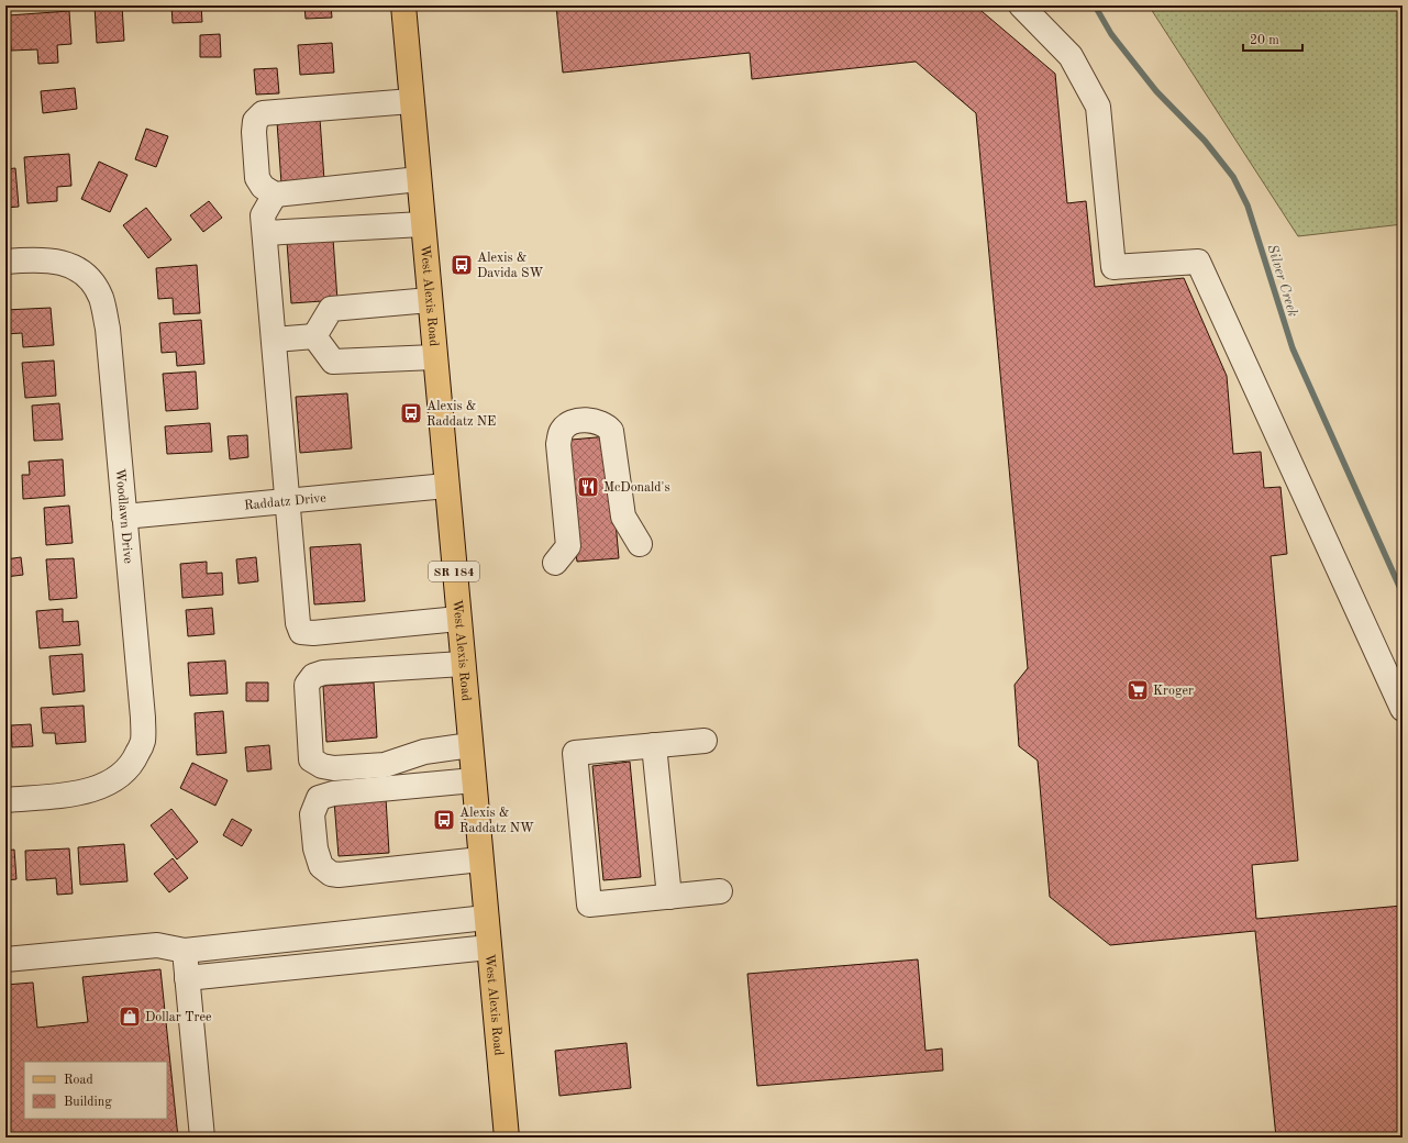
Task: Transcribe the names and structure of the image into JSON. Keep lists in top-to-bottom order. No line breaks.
{"streets":{"main road":["West Alexis Road","SR 184"],"street":["Raddatz Drive","Woodlawn Drive"]},"crossings":[["West Alexis Road","Raddatz Drive"],["Raddatz Drive","Woodlawn Drive"]],"water":["Silver Creek"],"places":{"bus stop":["Alexis & Davida SW","Alexis & Raddatz NE","Alexis & Raddatz NW"],"restaurant":["McDonald's"],"supermarket":["Kroger"],"shop":["Dollar Tree"]},"legend":["Road","Building"],"scale_bar":"20 m"}
